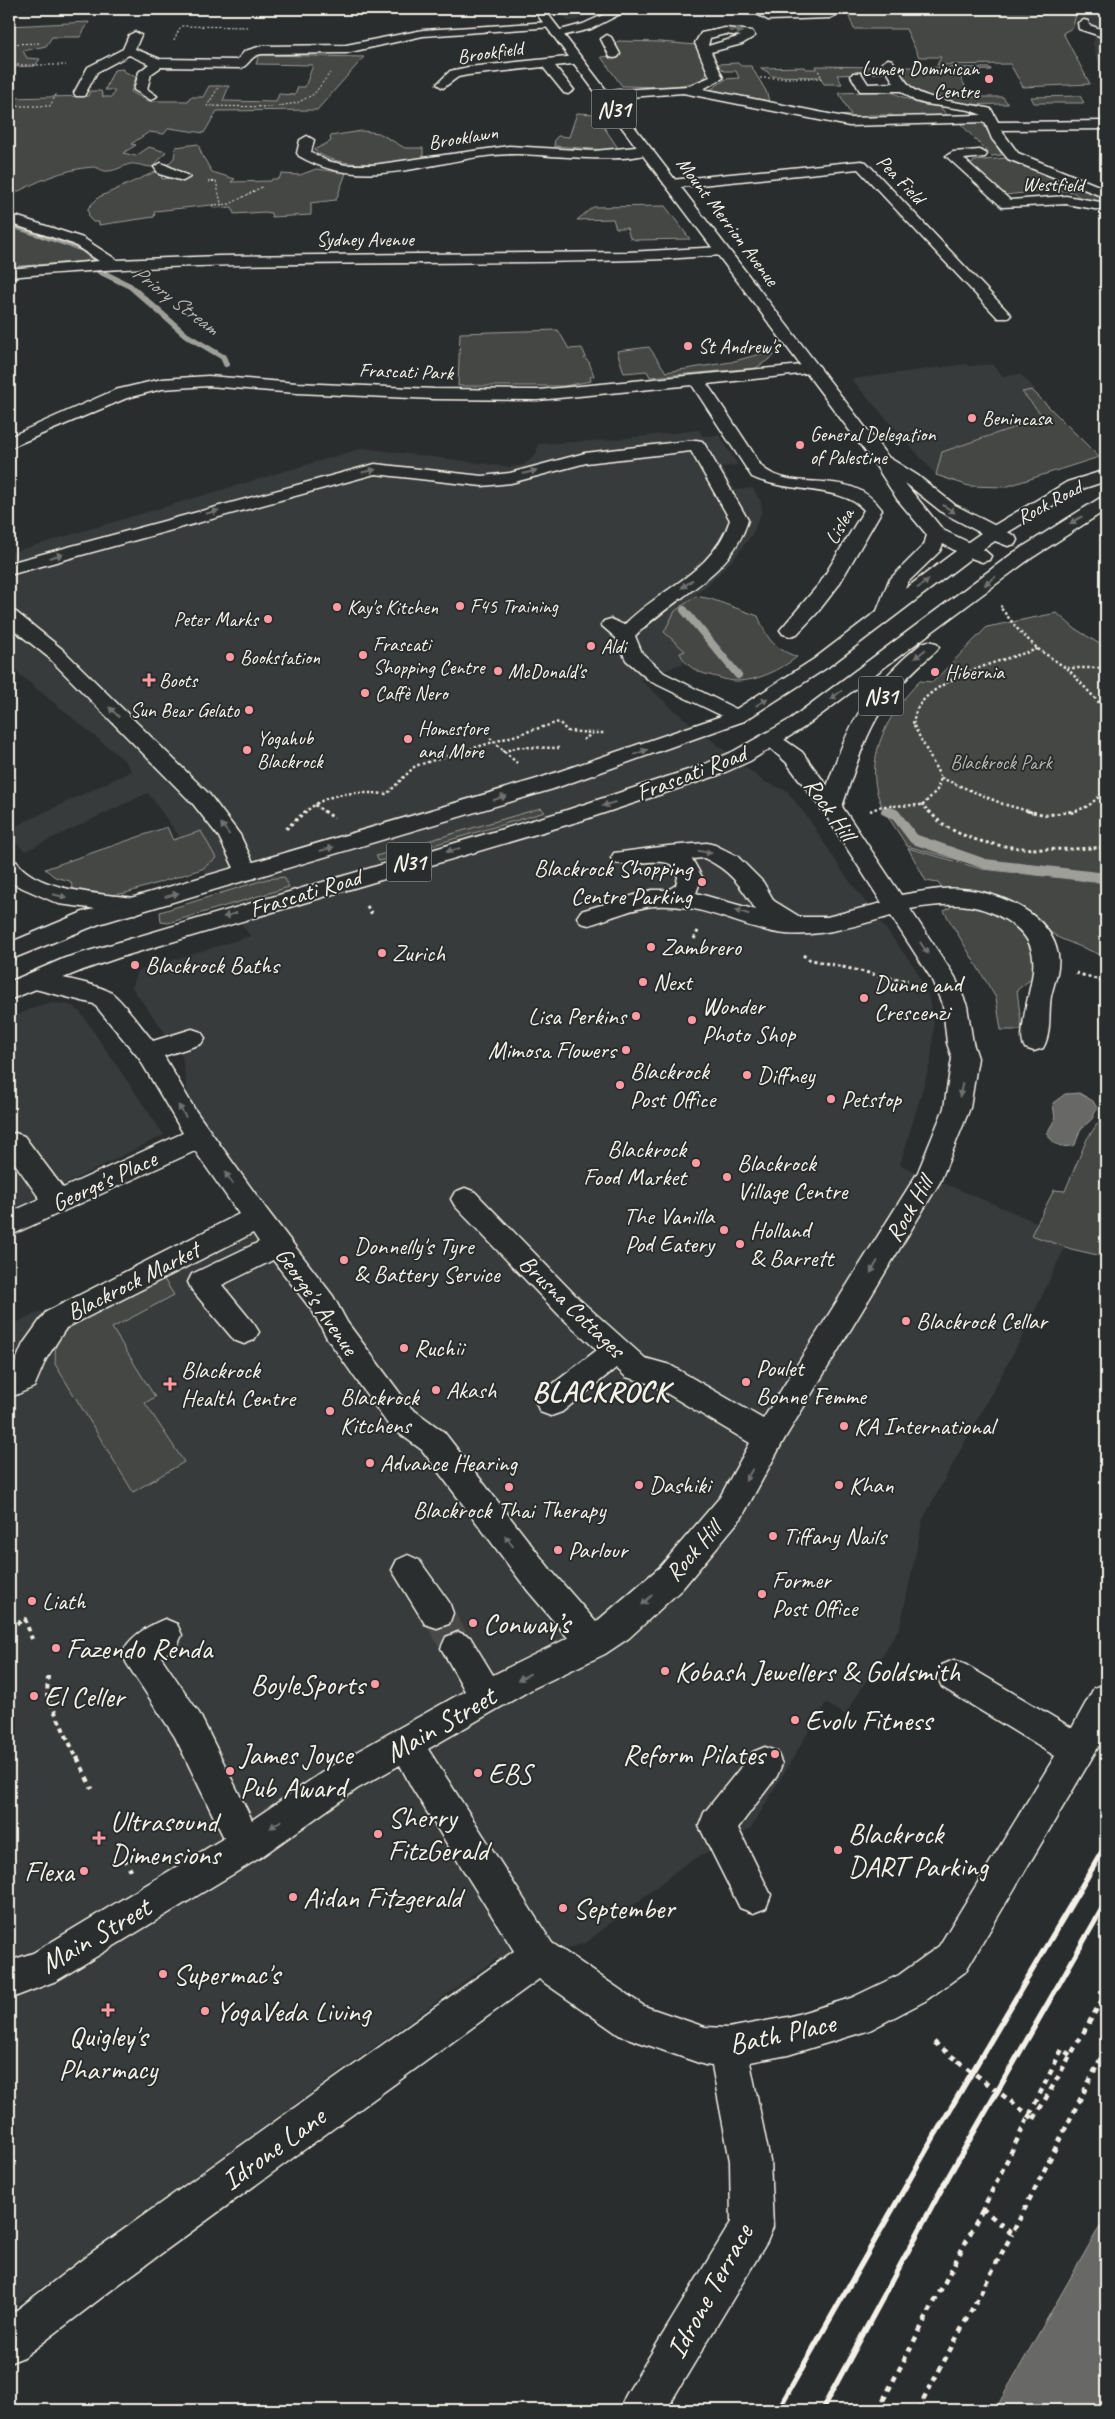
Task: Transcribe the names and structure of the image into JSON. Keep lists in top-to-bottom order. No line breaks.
{"streets":{"main road":["Brookfield","N31","Brooklawn","Pea Field","Westfield","Mount Merrion Avenue","Sydney Avenue","Frascati Park","Rock Road","Lislea","Frascati Road","Rock Hill","George's Place","Blackrock Market","George's Avenue","Brusna Cottages","Main Street","Bath Place","Idrone Lane","Idrone Terrace"]},"crossings":[["Brookfield","Mount Merrion Avenue"],["N31","Mount Merrion Avenue"],["N31","Rock Road"],["N31","Frascati Road"],["N31","Rock Hill"],["Brooklawn","Mount Merrion Avenue"],["Pea Field","Mount Merrion Avenue"],["Mount Merrion Avenue","Sydney Avenue"],["Mount Merrion Avenue","Frascati Park"],["Mount Merrion Avenue","Rock Road"],["Mount Merrion Avenue","Frascati Road"],["Frascati Park","Lislea"],["Rock Road","Frascati Road"],["Frascati Road","Rock Hill"],["Frascati Road","George's Avenue"],["Rock Hill","George's Avenue"],["Rock Hill","Brusna Cottages"],["Rock Hill","Main Street"],["George's Place","George's Avenue"],["Blackrock Market","George's Avenue"],["George's Avenue","Main Street"],["Main Street","Bath Place"],["Bath Place","Idrone Lane"],["Bath Place","Idrone Terrace"]],"one_way":["Rock Hill","George's Avenue","Main Street"],"districts":["BLACKROCK"],"water":["Priory Stream"],"parks":["Blackrock Park"],"places":{"other":["Lumen Dominican Centre","St Andrew's","Benincasa","General Delegation of Palestine","F45 Training","Kay's Kitchen","Peter Marks","Aldi","Frascati Shopping Centre","Bookstation","McDonald's","Hibernia","Caffè Nero","Sun Bear Gelato","Homestore and More","Yogahub Blackrock","Blackrock Shopping Centre Parking","Zambrero","Zurich","Blackrock Baths","Next","Dunne and Crescenzi","Lisa Perkins","Wonder Photo Shop","Mimosa Flowers","Diffney","Blackrock Post Office","Petstop","Blackrock Food Market","Blackrock Village Centre","The Vanilla Pod Eatery","Holland & Barrett","Donnelly's Tyre & Battery Service","Blackrock Cellar","Ruchii","Poulet Bonne Femme","Akash","Blackrock Kitchens","KA International","Advance Hearing","Dashiki","Khan","Blackrock Thai Therapy","Tiffany Nails","Parlour","Former Post Office","Liath","Conway’s","Fazendo Renda","Kobash Jewellers & Goldsmith","BoyleSports","El Celler","Evolv Fitness","Reform Pilates","James Joyce Pub Award","EBS","Sherry FitzGerald","Blackrock DART Parking","Flexa","Aidan Fitzgerald","September","Supermac's","YogaVeda Living"],"health":["Boots","Blackrock Health Centre","Ultrasound Dimensions","Quigley's Pharmacy"]}}
